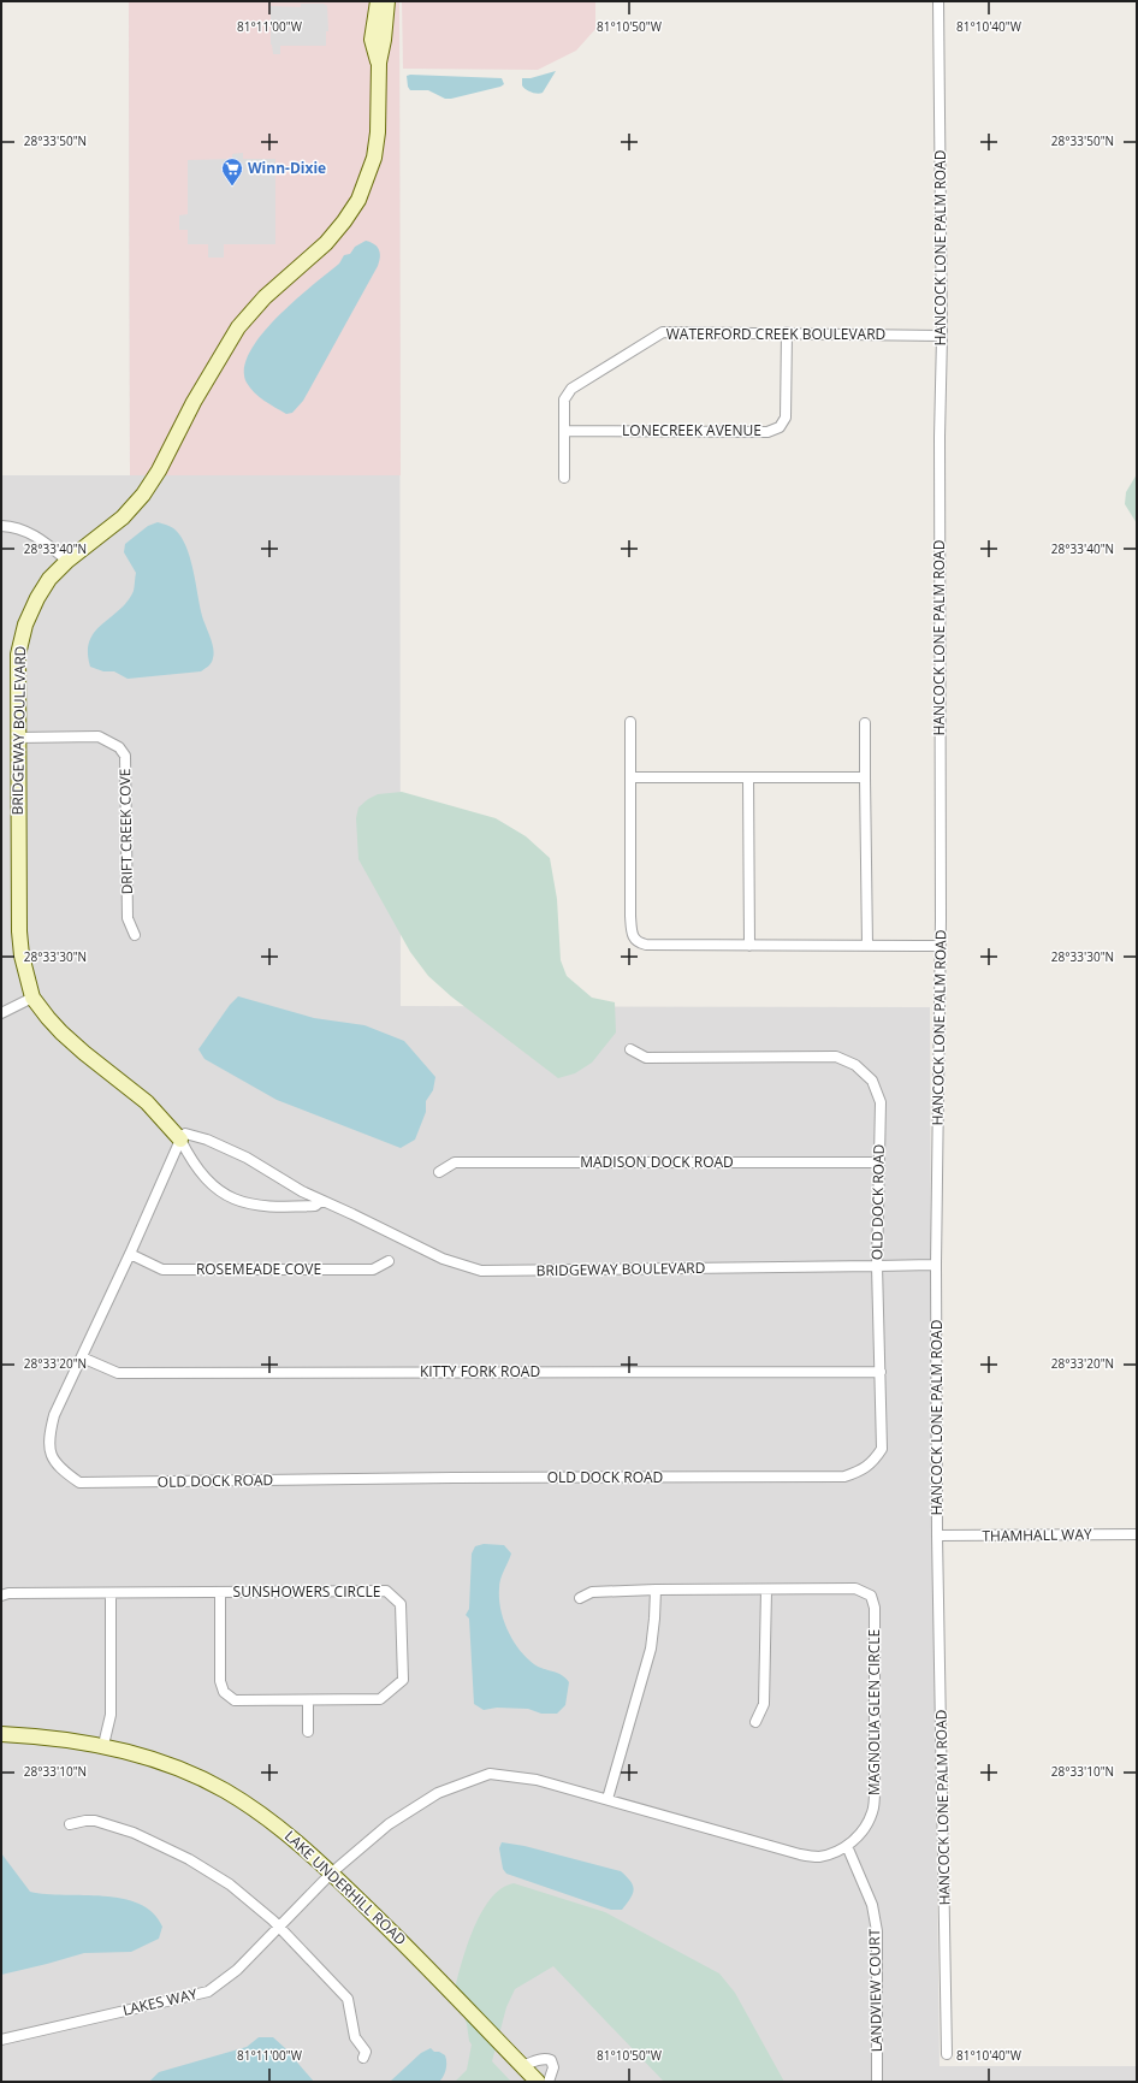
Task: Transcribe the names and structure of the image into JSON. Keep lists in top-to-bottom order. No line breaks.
{"streets":{"street":["HANCOCK LONE PALM ROAD","WATERFORD CREEK BOULEVARD","LONECREEK AVENUE","BRIDGEWAY BOULEVARD","DRIFT CREEK COVE","MADISON DOCK ROAD","OLD DOCK ROAD","ROSEMEADE COVE","KITTY FORK ROAD","THAMHALL WAY","SUNSHOWERS CIRCLE","MAGNOLIA GLEN CIRCLE","LAKE UNDERHILL ROAD","LANDVIEW COURT","LAKES WAY"]},"crossings":[["HANCOCK LONE PALM ROAD","WATERFORD CREEK BOULEVARD"],["HANCOCK LONE PALM ROAD","BRIDGEWAY BOULEVARD"],["HANCOCK LONE PALM ROAD","THAMHALL WAY"],["WATERFORD CREEK BOULEVARD","LONECREEK AVENUE"],["BRIDGEWAY BOULEVARD","DRIFT CREEK COVE"],["BRIDGEWAY BOULEVARD","OLD DOCK ROAD"],["MADISON DOCK ROAD","OLD DOCK ROAD"],["OLD DOCK ROAD","ROSEMEADE COVE"],["OLD DOCK ROAD","KITTY FORK ROAD"],["MAGNOLIA GLEN CIRCLE","LAKE UNDERHILL ROAD"],["MAGNOLIA GLEN CIRCLE","LANDVIEW COURT"],["MAGNOLIA GLEN CIRCLE","LAKES WAY"],["LAKE UNDERHILL ROAD","LAKES WAY"]],"places":{"supermarket":["Winn-Dixie"]},"coordinates":["81°11'00\"W","81°10'50\"W","81°10'40\"W","28°33'50\"N","28°33'40\"N","28°33'30\"N","28°33'20\"N","28°33'10\"N"]}
